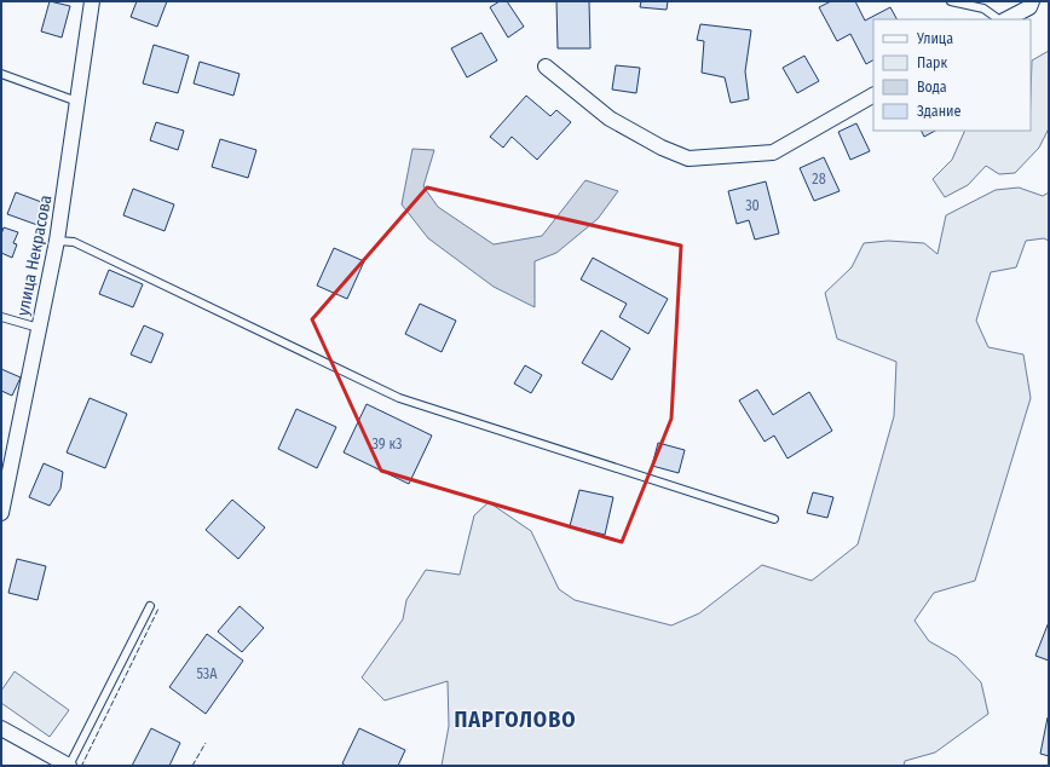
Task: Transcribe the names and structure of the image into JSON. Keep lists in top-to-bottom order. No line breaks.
{"streets":{"street":["улица Некрасова"]},"districts":["ПАРГОЛОВО"],"house_numbers":["28","30","39 к3","53А"],"legend":["Улица","Парк","Вода","Здание"]}
